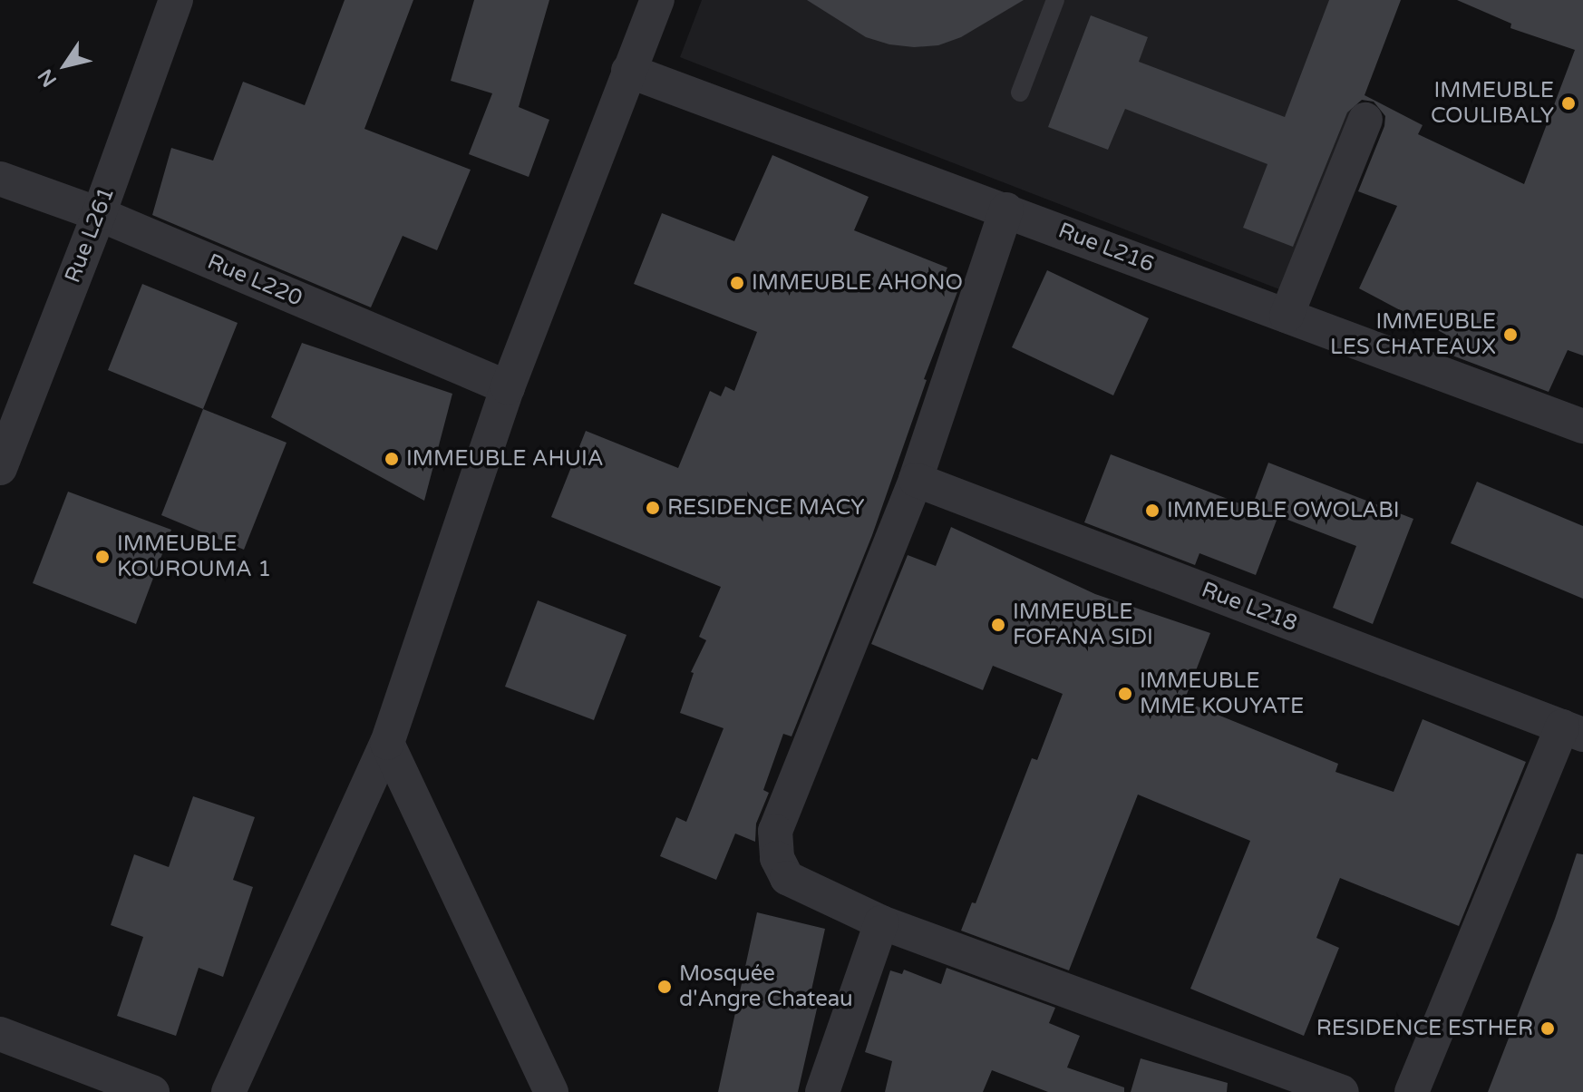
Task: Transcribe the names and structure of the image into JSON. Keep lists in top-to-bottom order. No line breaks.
{"streets":{"street":["Rue L261","Rue L216","Rue L220","Rue L218"]},"crossings":[["Rue L261","Rue L220"]],"places":["IMMEUBLE COULIBALY","IMMEUBLE AHONO","IMMEUBLE LES CHATEAUX","IMMEUBLE AHUIA","RESIDENCE MACY","IMMEUBLE OWOLABI","IMMEUBLE KOUROUMA 1","IMMEUBLE FOFANA SIDI","IMMEUBLE MME KOUYATE","Mosquée d'Angre Chateau","RESIDENCE ESTHER"],"north":"bottom left"}
